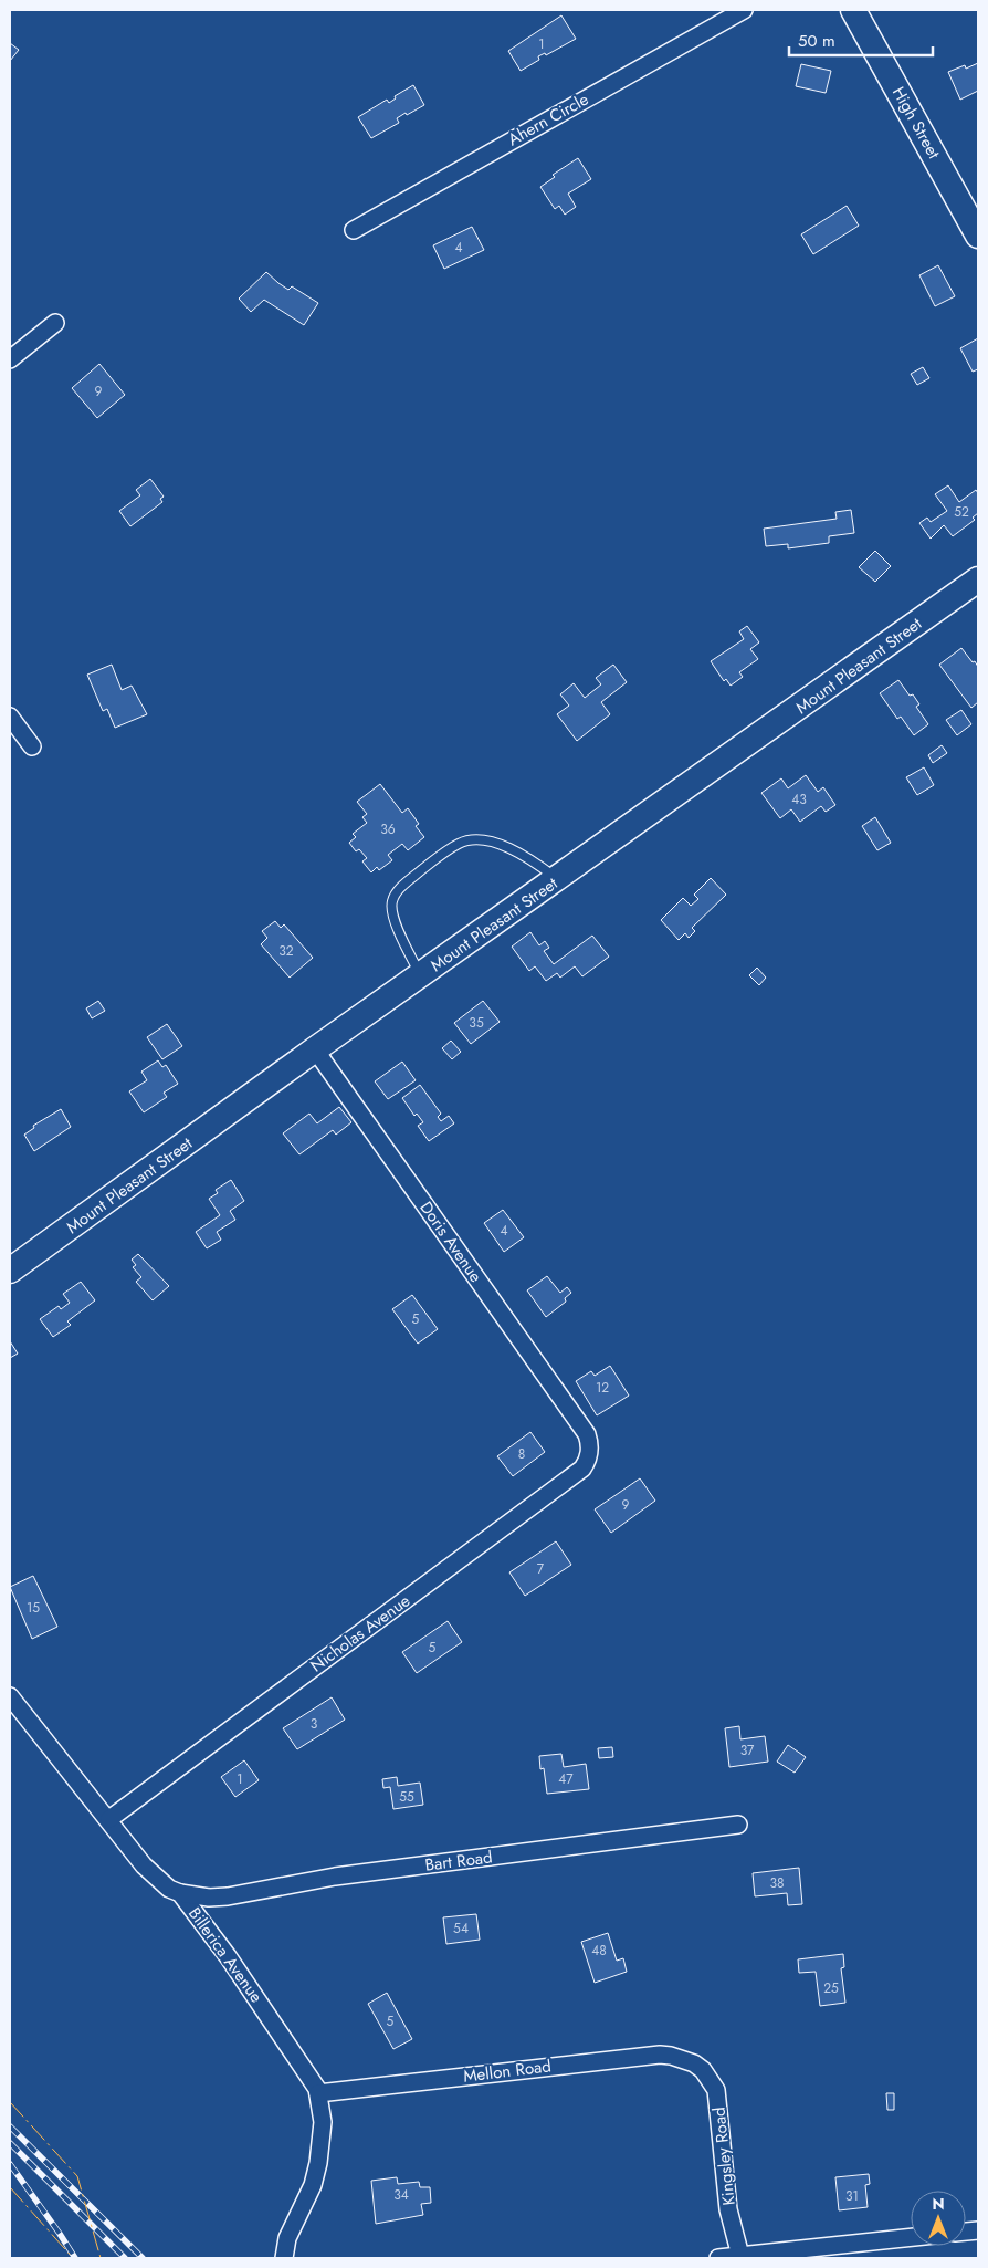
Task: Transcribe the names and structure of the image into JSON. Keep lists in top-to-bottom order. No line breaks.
{"streets":{"main road":["High Street","Mount Pleasant Street"],"street":["Ahern Circle","Doris Avenue","Nicholas Avenue","Bart Road","Billerica Avenue","Mellon Road","Kingsley Road"]},"crossings":[["Mount Pleasant Street","Doris Avenue"],["Doris Avenue","Nicholas Avenue"],["Nicholas Avenue","Billerica Avenue"],["Bart Road","Billerica Avenue"],["Billerica Avenue","Mellon Road"],["Mellon Road","Kingsley Road"]],"house_numbers":["1","4","9","52","43","36","32","35","4","5","12","8","9","7","15","5","3","37","1","47","55","38","54","48","25","5","34","31"],"scale_bar":"50 m","north":"top"}
